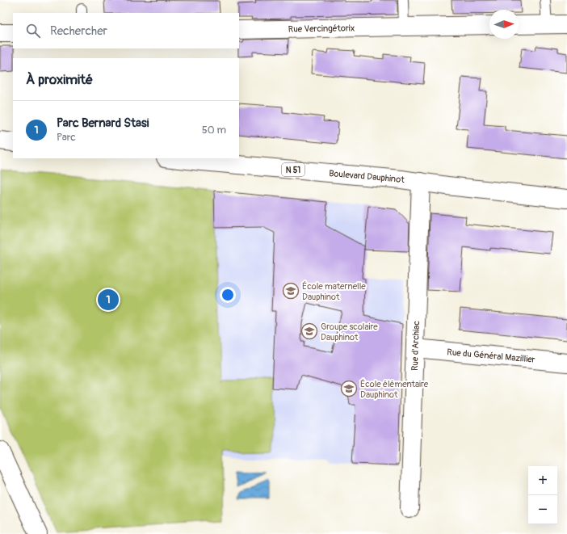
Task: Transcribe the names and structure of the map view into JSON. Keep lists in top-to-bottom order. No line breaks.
{"streets":{"street":["Rue Vercingétorix","N 51","Boulevard Dauphinot","Rue d'Archiac","Rue du Général Mazillier"]},"crossings":[["Boulevard Dauphinot","Rue d'Archiac"],["Rue d'Archiac","Rue du Général Mazillier"]],"places":{"school or university":["École maternelle Dauphinot","Groupe scolaire Dauphinot","École élémentaire Dauphinot"]},"north":"right","page":{"search":"Rechercher","heading":"À proximité","list":[{"mark":"1","name":"Parc Bernard Stasi","note":"Parc","value":"50 m"}],"pins":"1","map_buttons":["+","−"]}}
